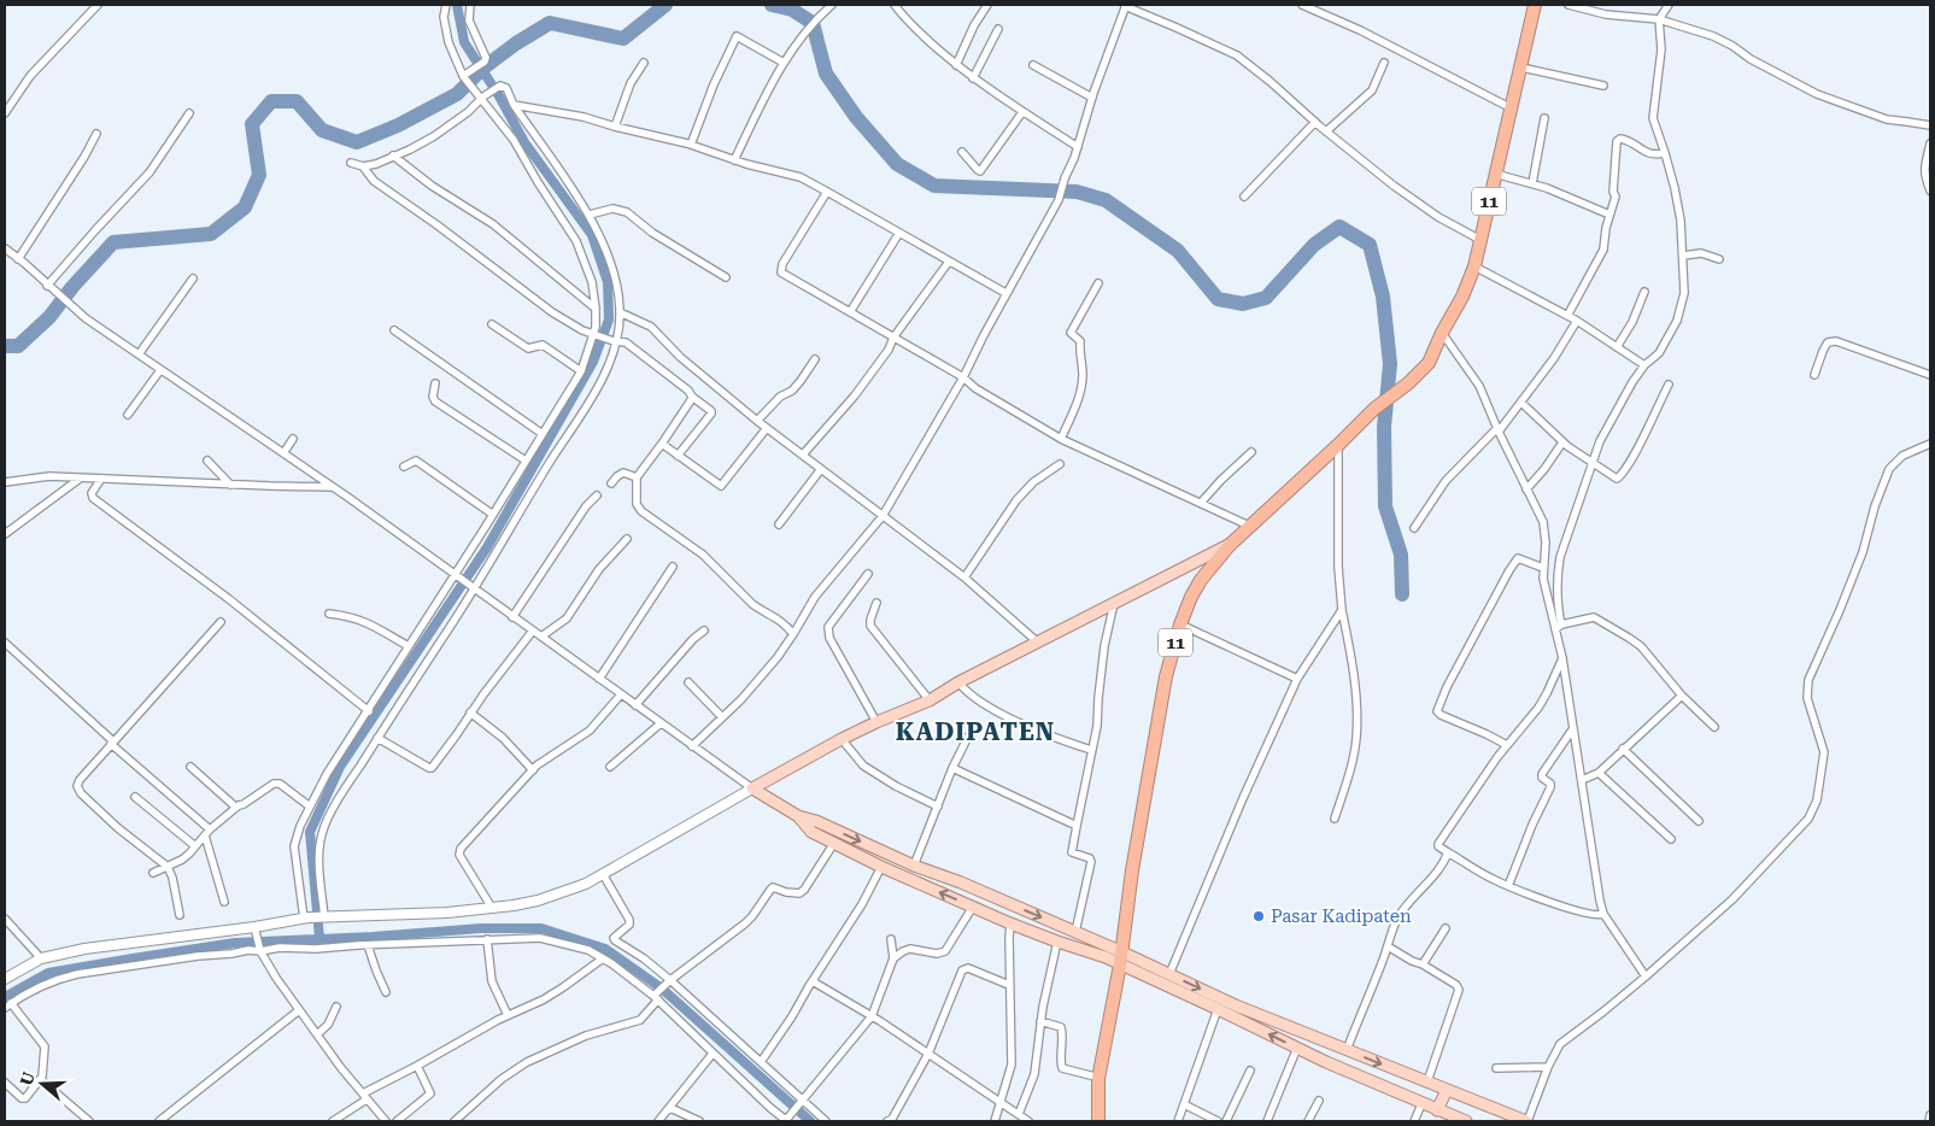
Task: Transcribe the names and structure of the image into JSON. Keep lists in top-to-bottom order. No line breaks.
{"streets":{"highway":["11"]},"districts":["KADIPATEN"],"places":["Pasar Kadipaten"],"north":"left"}
